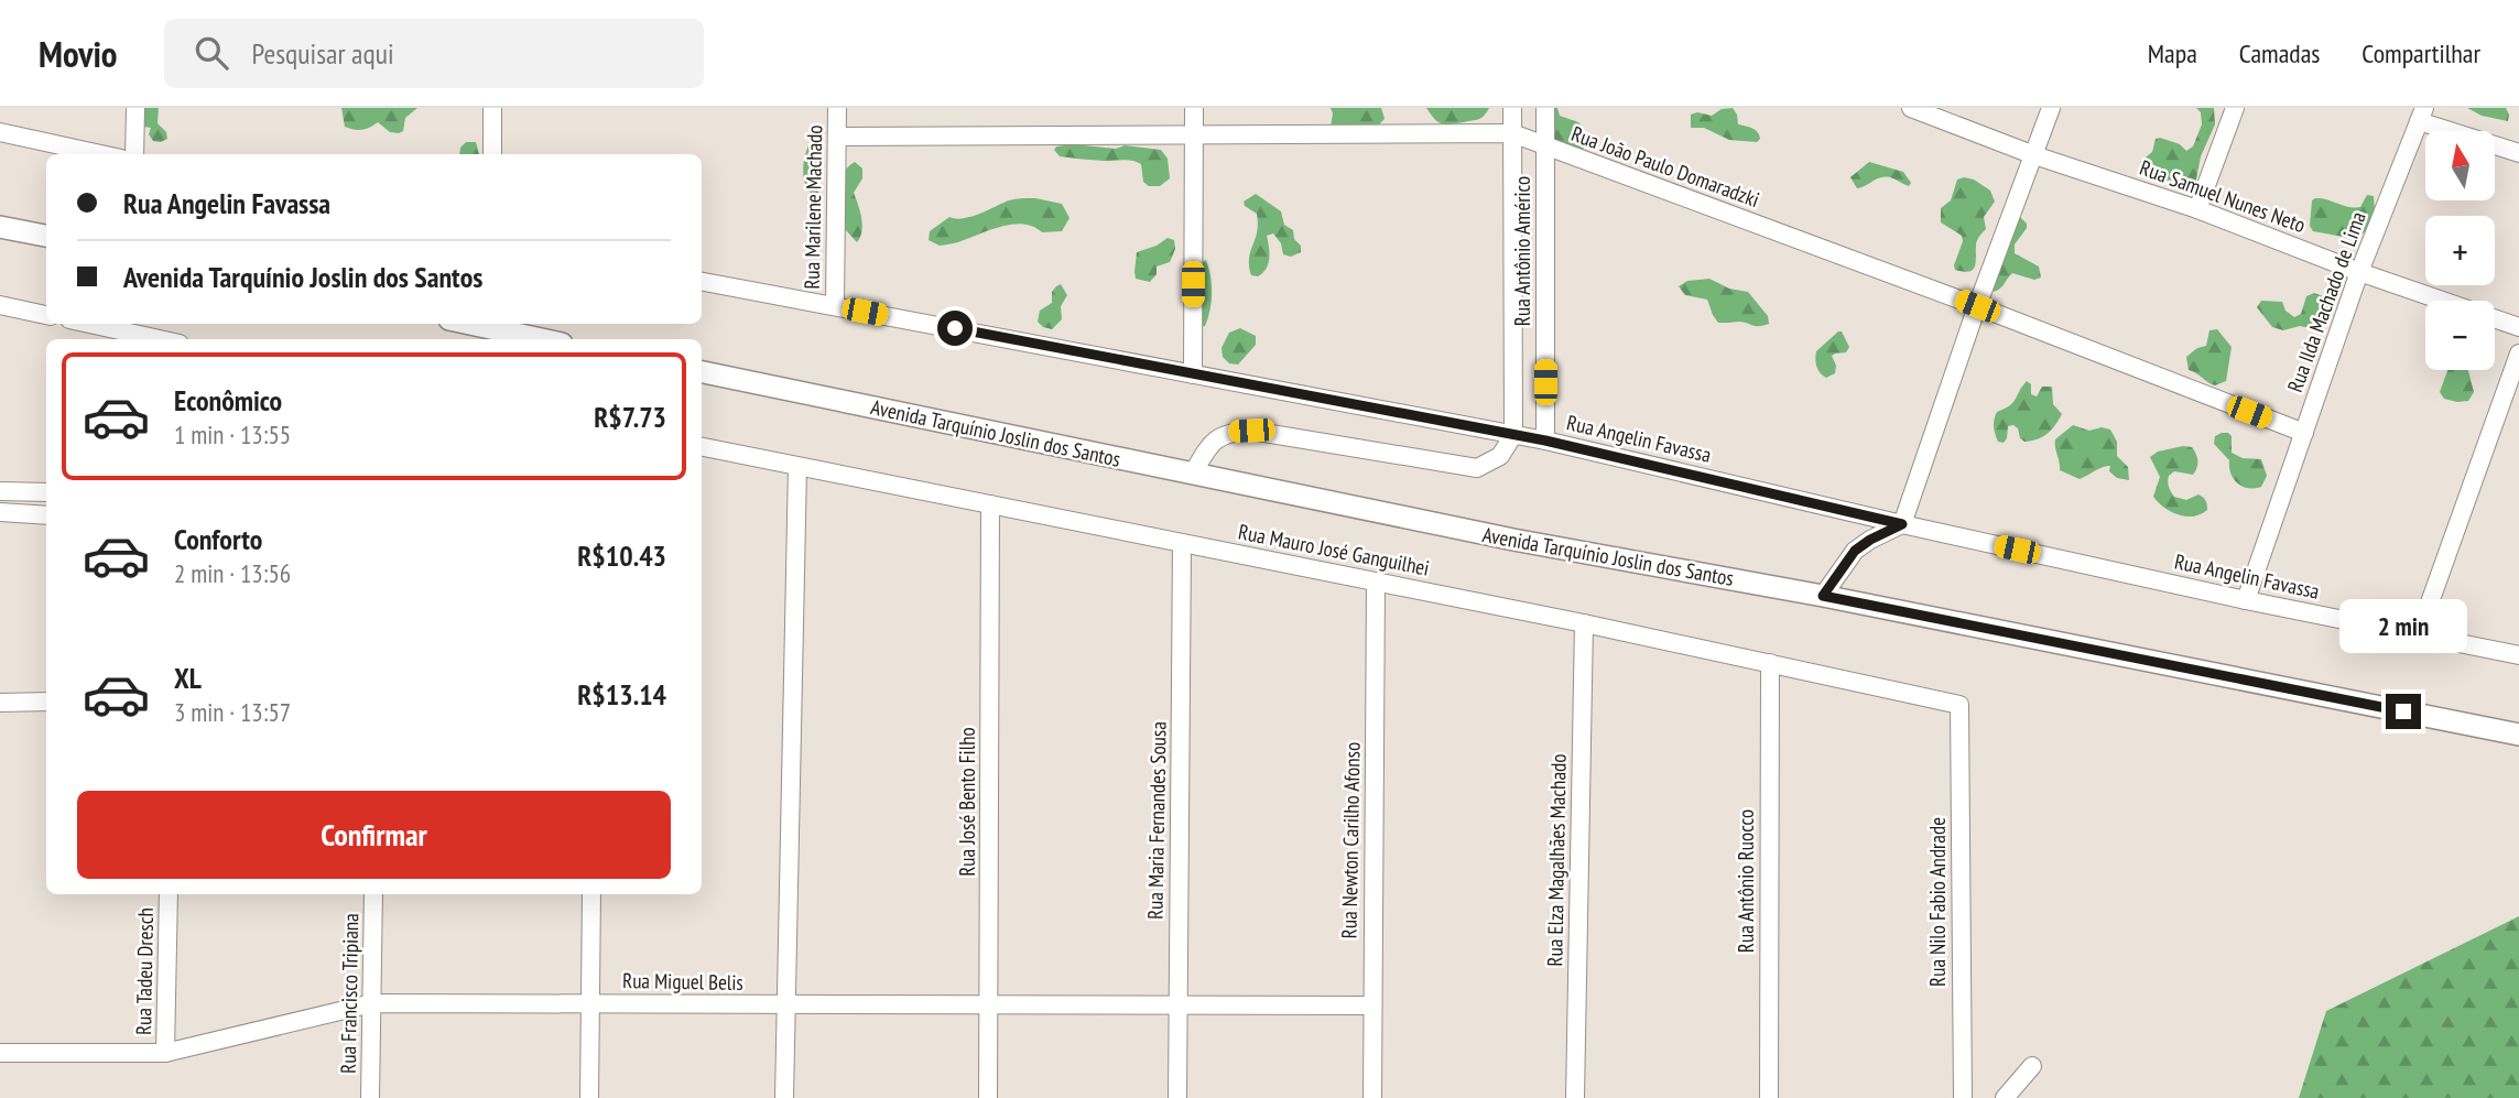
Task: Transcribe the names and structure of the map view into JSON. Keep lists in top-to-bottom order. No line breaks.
{"streets":{"street":["Rua João Paulo Domaradzki","Rua Samuel Nunes Neto","Rua Marilene Machado","Rua Antônio Américo","Rua Ilda Machado de Lima","Avenida Tarquínio Joslin dos Santos","Rua Angelin Favassa","Rua Mauro José Ganguilhei","Rua José Bento Filho","Rua Maria Fernandes Sousa","Rua Newton Carilho Afonso","Rua Elza Magalhães Machado","Rua Antônio Ruocco","Rua Nilo Fabio Andrade","Rua Tadeu Dresch","Rua Miguel Belis","Rua Francisco Tripiana"]},"crossings":[["Rua João Paulo Domaradzki","Rua Marilene Machado"],["Rua João Paulo Domaradzki","Rua Antônio Américo"],["Rua João Paulo Domaradzki","Rua Ilda Machado de Lima"],["Rua Samuel Nunes Neto","Rua Ilda Machado de Lima"],["Rua Marilene Machado","Rua Angelin Favassa"],["Rua Antônio Américo","Rua Angelin Favassa"],["Rua Ilda Machado de Lima","Rua Angelin Favassa"],["Rua Mauro José Ganguilhei","Rua José Bento Filho"],["Rua Mauro José Ganguilhei","Rua Maria Fernandes Sousa"],["Rua Mauro José Ganguilhei","Rua Newton Carilho Afonso"],["Rua Mauro José Ganguilhei","Rua Elza Magalhães Machado"],["Rua Mauro José Ganguilhei","Rua Antônio Ruocco"],["Rua Mauro José Ganguilhei","Rua Nilo Fabio Andrade"],["Rua José Bento Filho","Rua Miguel Belis"],["Rua Maria Fernandes Sousa","Rua Miguel Belis"],["Rua Newton Carilho Afonso","Rua Miguel Belis"],["Rua Tadeu Dresch","Rua Miguel Belis"],["Rua Miguel Belis","Rua Francisco Tripiana"]],"north":"top","page":{"header":"Movio","search":"Pesquisar aqui","nav":["Mapa","Camadas","Compartilhar"],"map_buttons":["+","−"],"banner":["Rua Angelin Favassa","Avenida Tarquínio Joslin dos Santos"],"list":[{"name":"Econômico","note":"1 min · 13:55","value":"R$7.73"},{"name":"Conforto","note":"2 min · 13:56","value":"R$10.43"},{"name":"XL","note":"3 min · 13:57","value":"R$13.14"}],"bubble":"2 min","buttons":"Confirmar"}}
